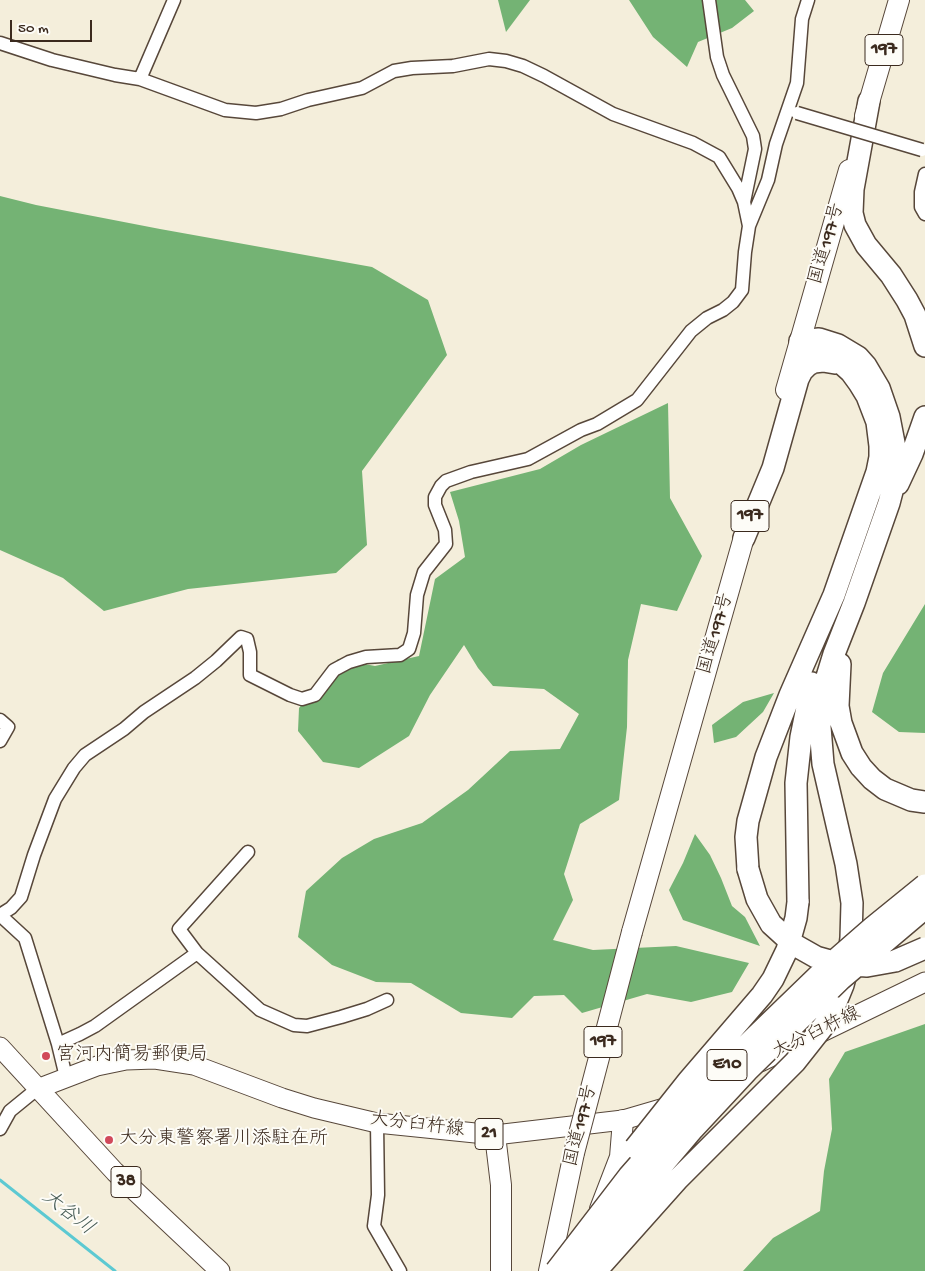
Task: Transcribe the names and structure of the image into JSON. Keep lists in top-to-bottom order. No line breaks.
{"streets":{"highway":["197","国道197号","E10"],"main road":["大分臼杵線","21","38"]},"crossings":[["大分臼杵線","38"]],"water":["大谷川"],"places":["宮河内簡易郵便局","大分東警察署川添駐在所"],"scale_bar":"50 m"}
